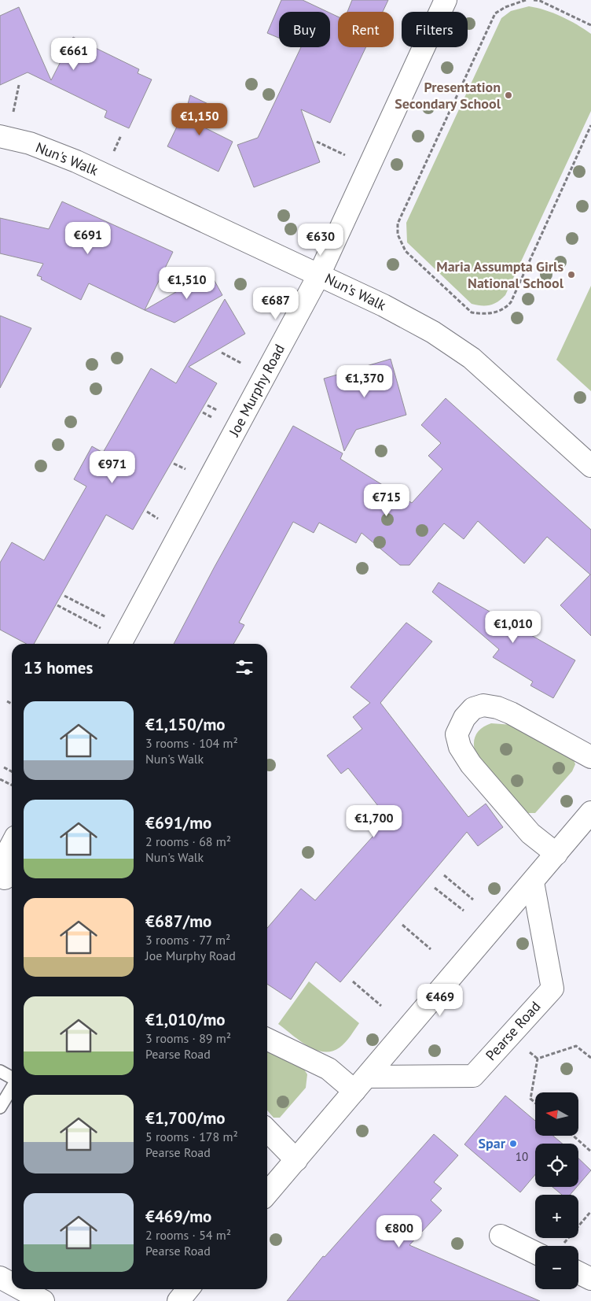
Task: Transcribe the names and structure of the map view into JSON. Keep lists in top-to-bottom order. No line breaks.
{"streets":{"street":["Nun's Walk","Joe Murphy Road","Pearse Road"]},"crossings":[["Nun's Walk","Joe Murphy Road"]],"places":["Presentation Secondary School","Maria Assumpta Girls National School","Spar"],"house_numbers":["10"],"north":"left","page":{"chip":["Buy","Rent","Filters"],"price":["€661","€1,150","€691","€630","€1,510","€687","€1,370","€971","€715","€1,010","€1,700","€469","€800"],"heading":"13 homes","list":[{"name":"€1,150/mo","note":"3 rooms · 104 m² · Nun's Walk"},{"name":"€691/mo","note":"2 rooms · 68 m² · Nun's Walk"},{"name":"€687/mo","note":"3 rooms · 77 m² · Joe Murphy Road"},{"name":"€1,010/mo","note":"3 rooms · 89 m² · Pearse Road"},{"name":"€1,700/mo","note":"5 rooms · 178 m² · Pearse Road"},{"name":"€469/mo","note":"2 rooms · 54 m² · Pearse Road"}],"map_buttons":["+","−"]}}
